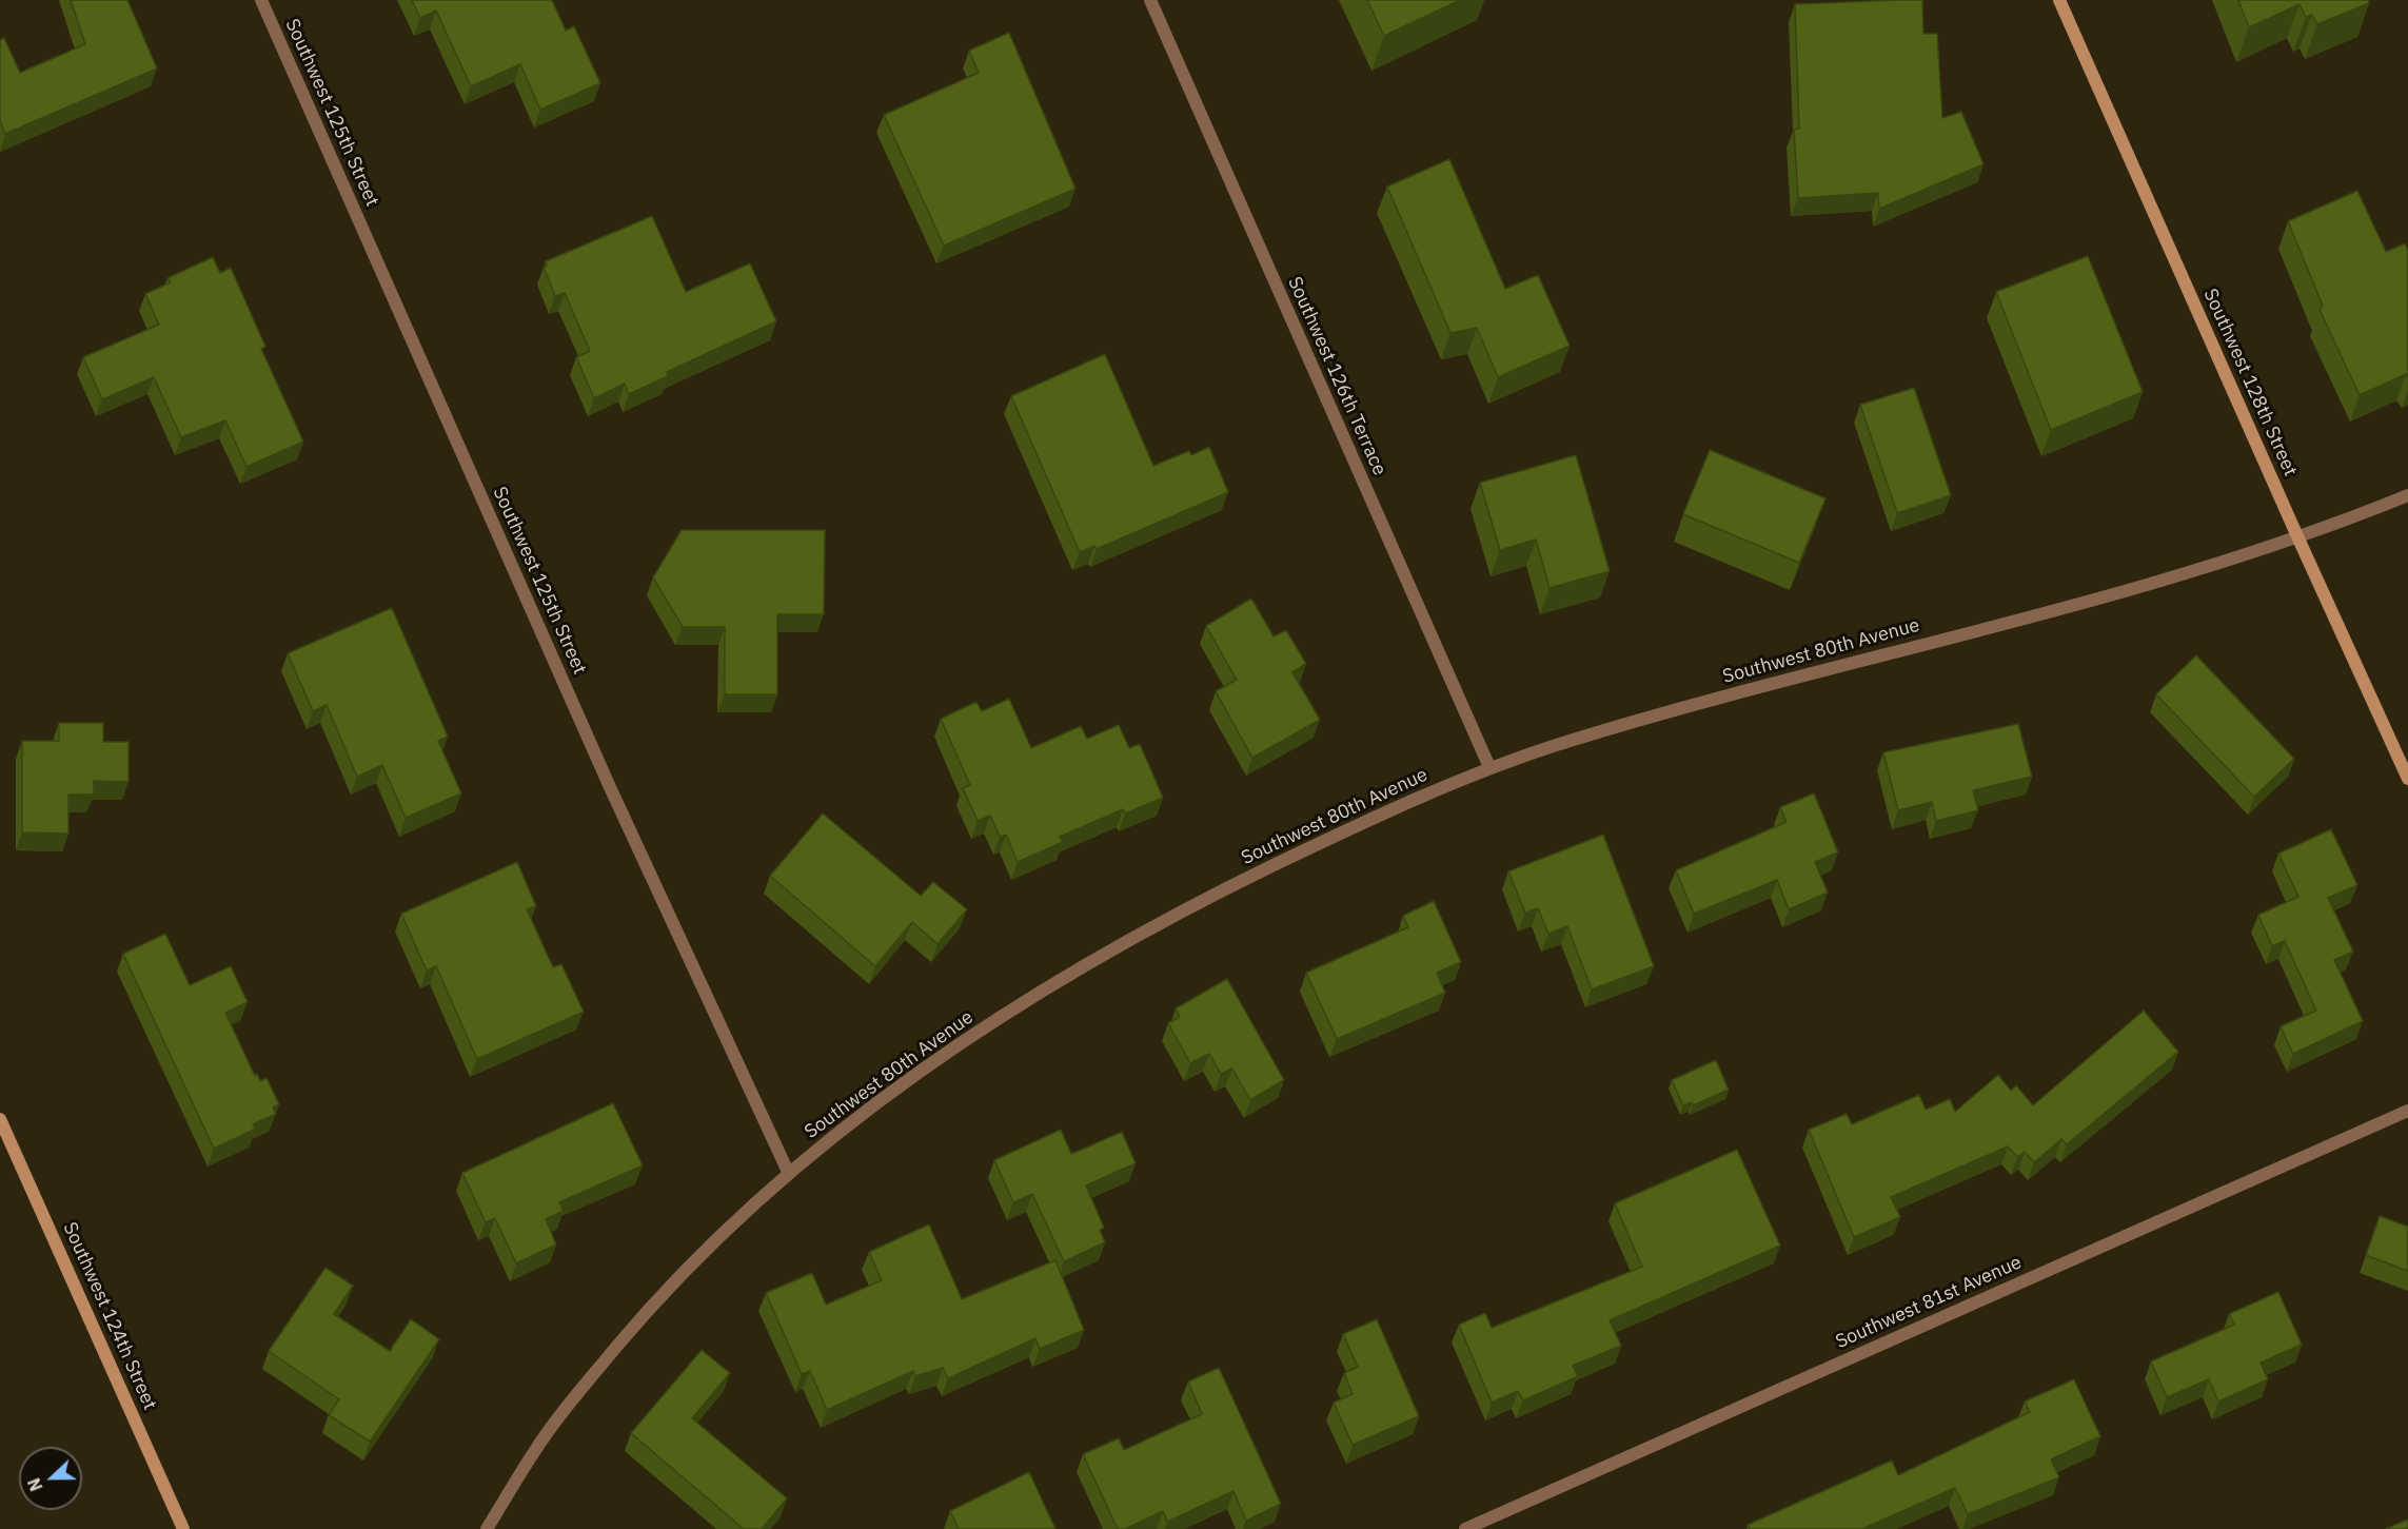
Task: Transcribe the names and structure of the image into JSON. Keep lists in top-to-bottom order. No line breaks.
{"streets":{"street":["Southwest 125th Street","Southwest 126th Terrace","Southwest 128th Street","Southwest 80th Avenue","Southwest 81st Avenue","Southwest 124th Street"]},"crossings":[["Southwest 125th Street","Southwest 80th Avenue"],["Southwest 126th Terrace","Southwest 80th Avenue"],["Southwest 128th Street","Southwest 80th Avenue"]],"north":"left"}
